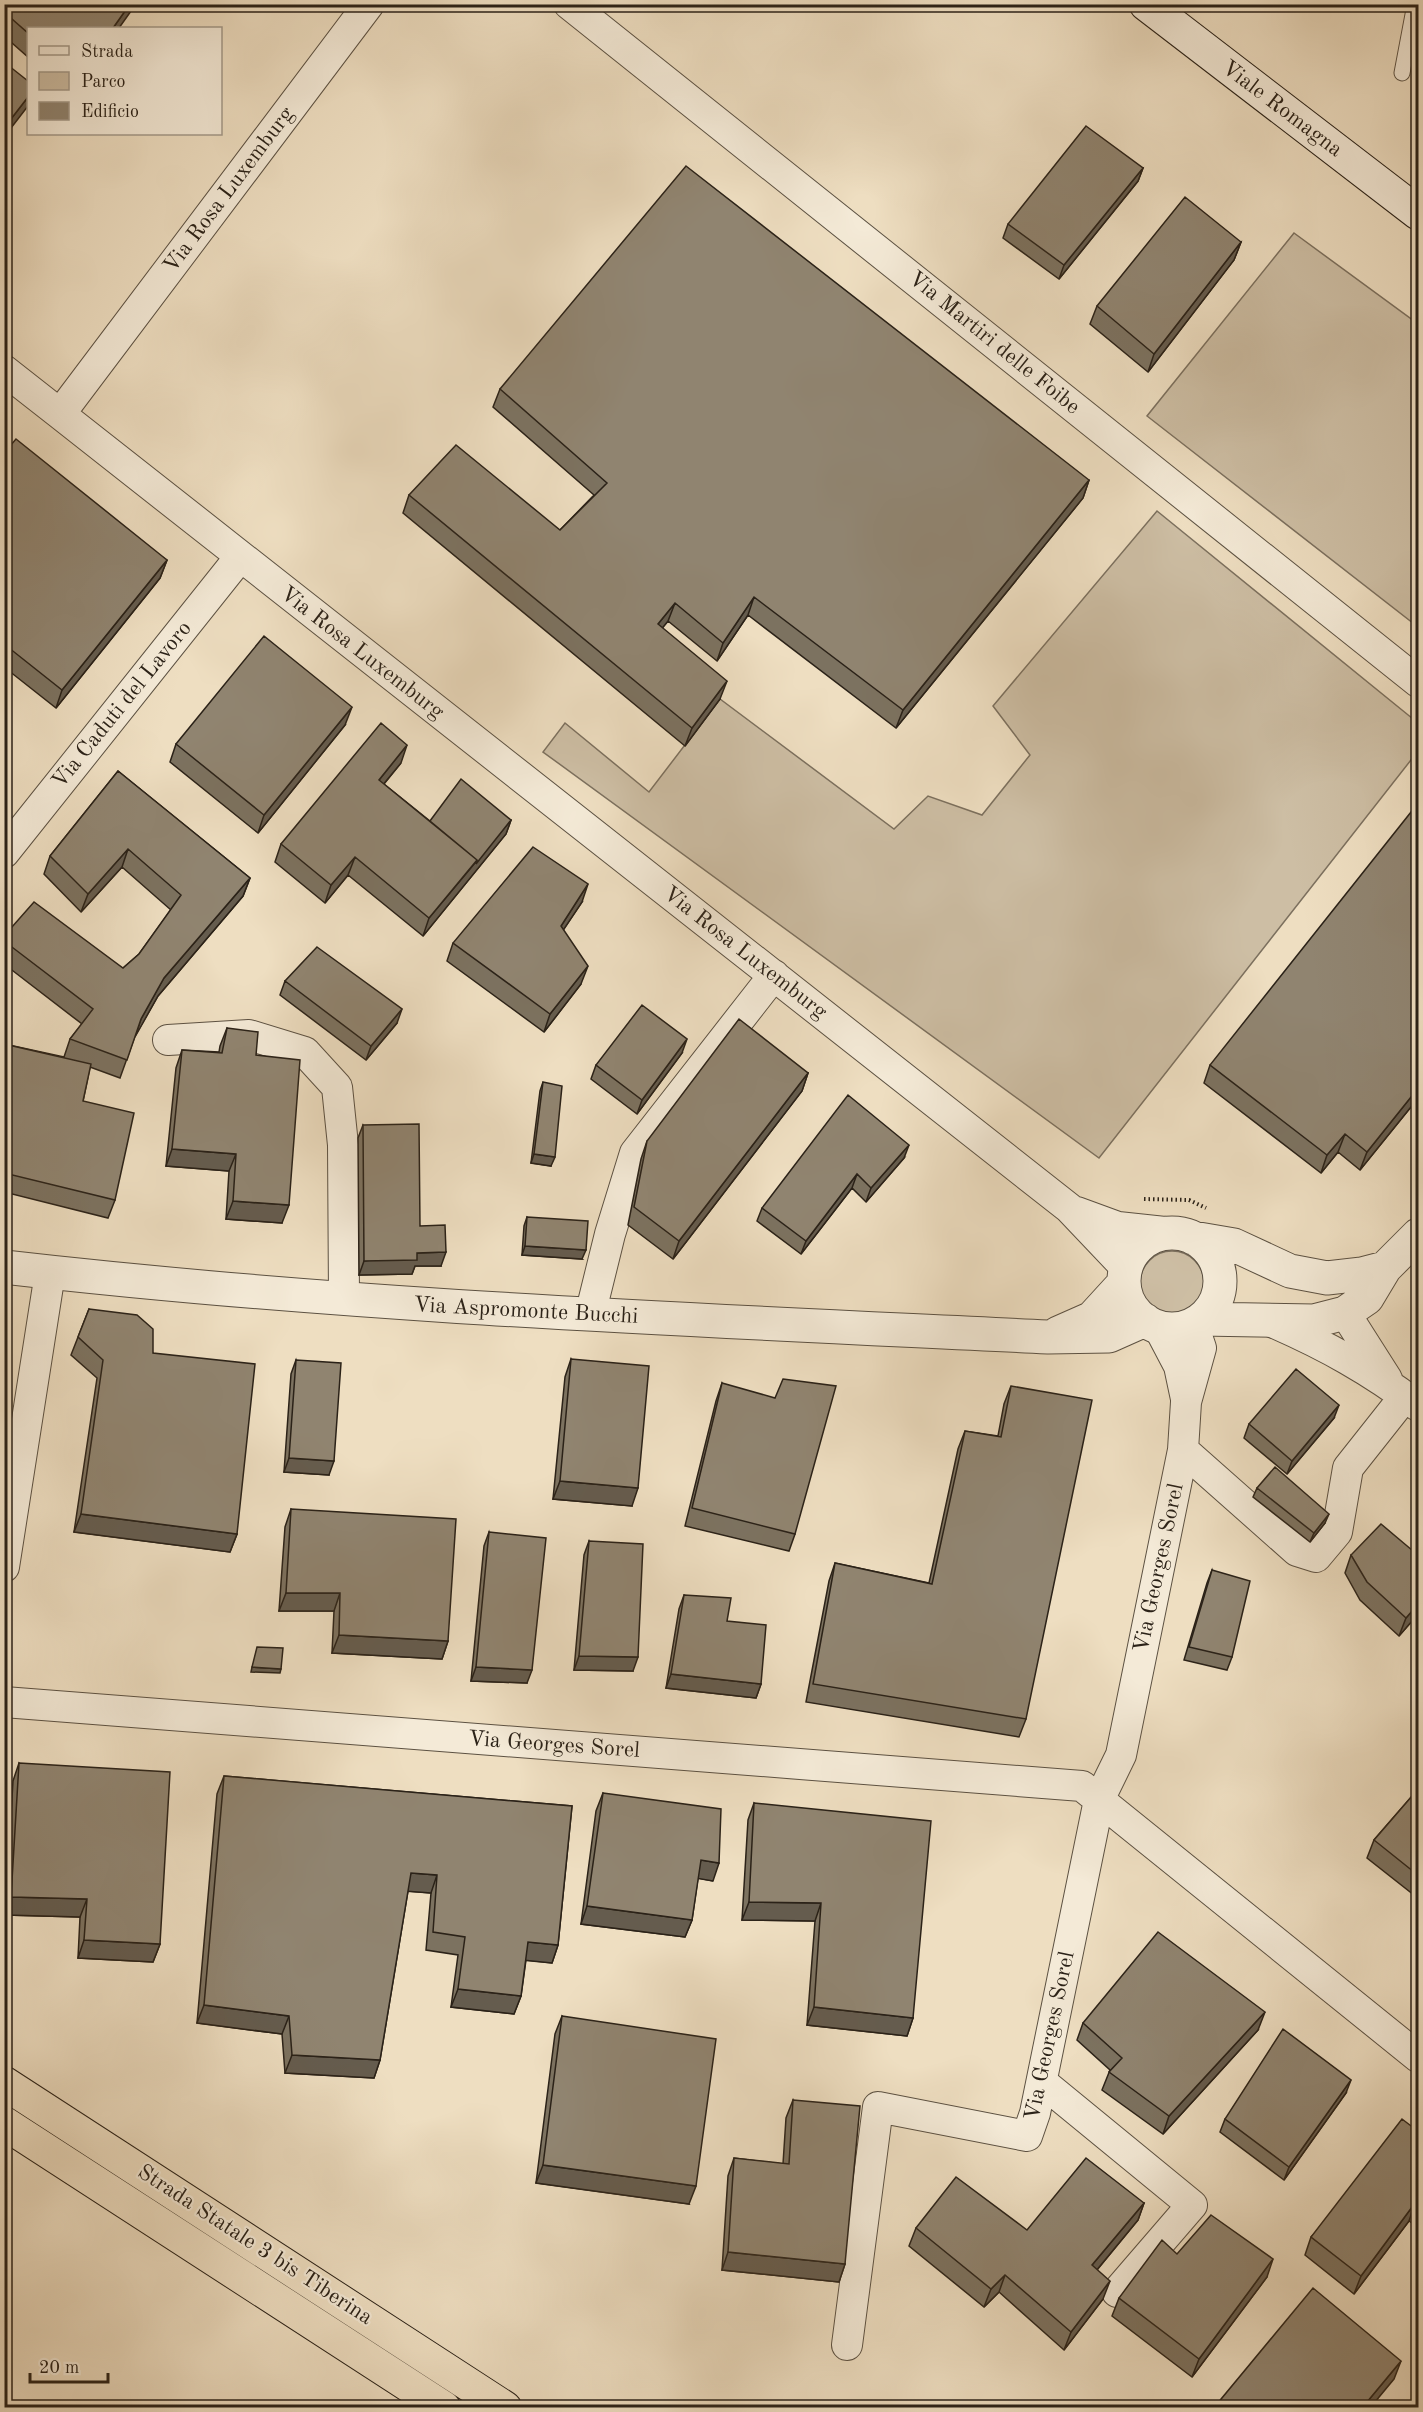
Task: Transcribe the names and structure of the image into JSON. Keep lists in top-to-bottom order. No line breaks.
{"streets":{"highway":["Strada Statale 3 bis Tiberina"],"street":["Viale Romagna","Via Rosa Luxemburg","Via Martiri delle Foibe","Via Caduti del Lavoro","Via Aspromonte Bucchi","Via Georges Sorel"]},"crossings":[["Via Rosa Luxemburg","Via Caduti del Lavoro"],["Via Rosa Luxemburg","Via Aspromonte Bucchi"],["Via Rosa Luxemburg","Via Georges Sorel"],["Via Aspromonte Bucchi","Via Georges Sorel"]],"legend":["Strada","Parco","Edificio"],"scale_bar":"20 m"}
